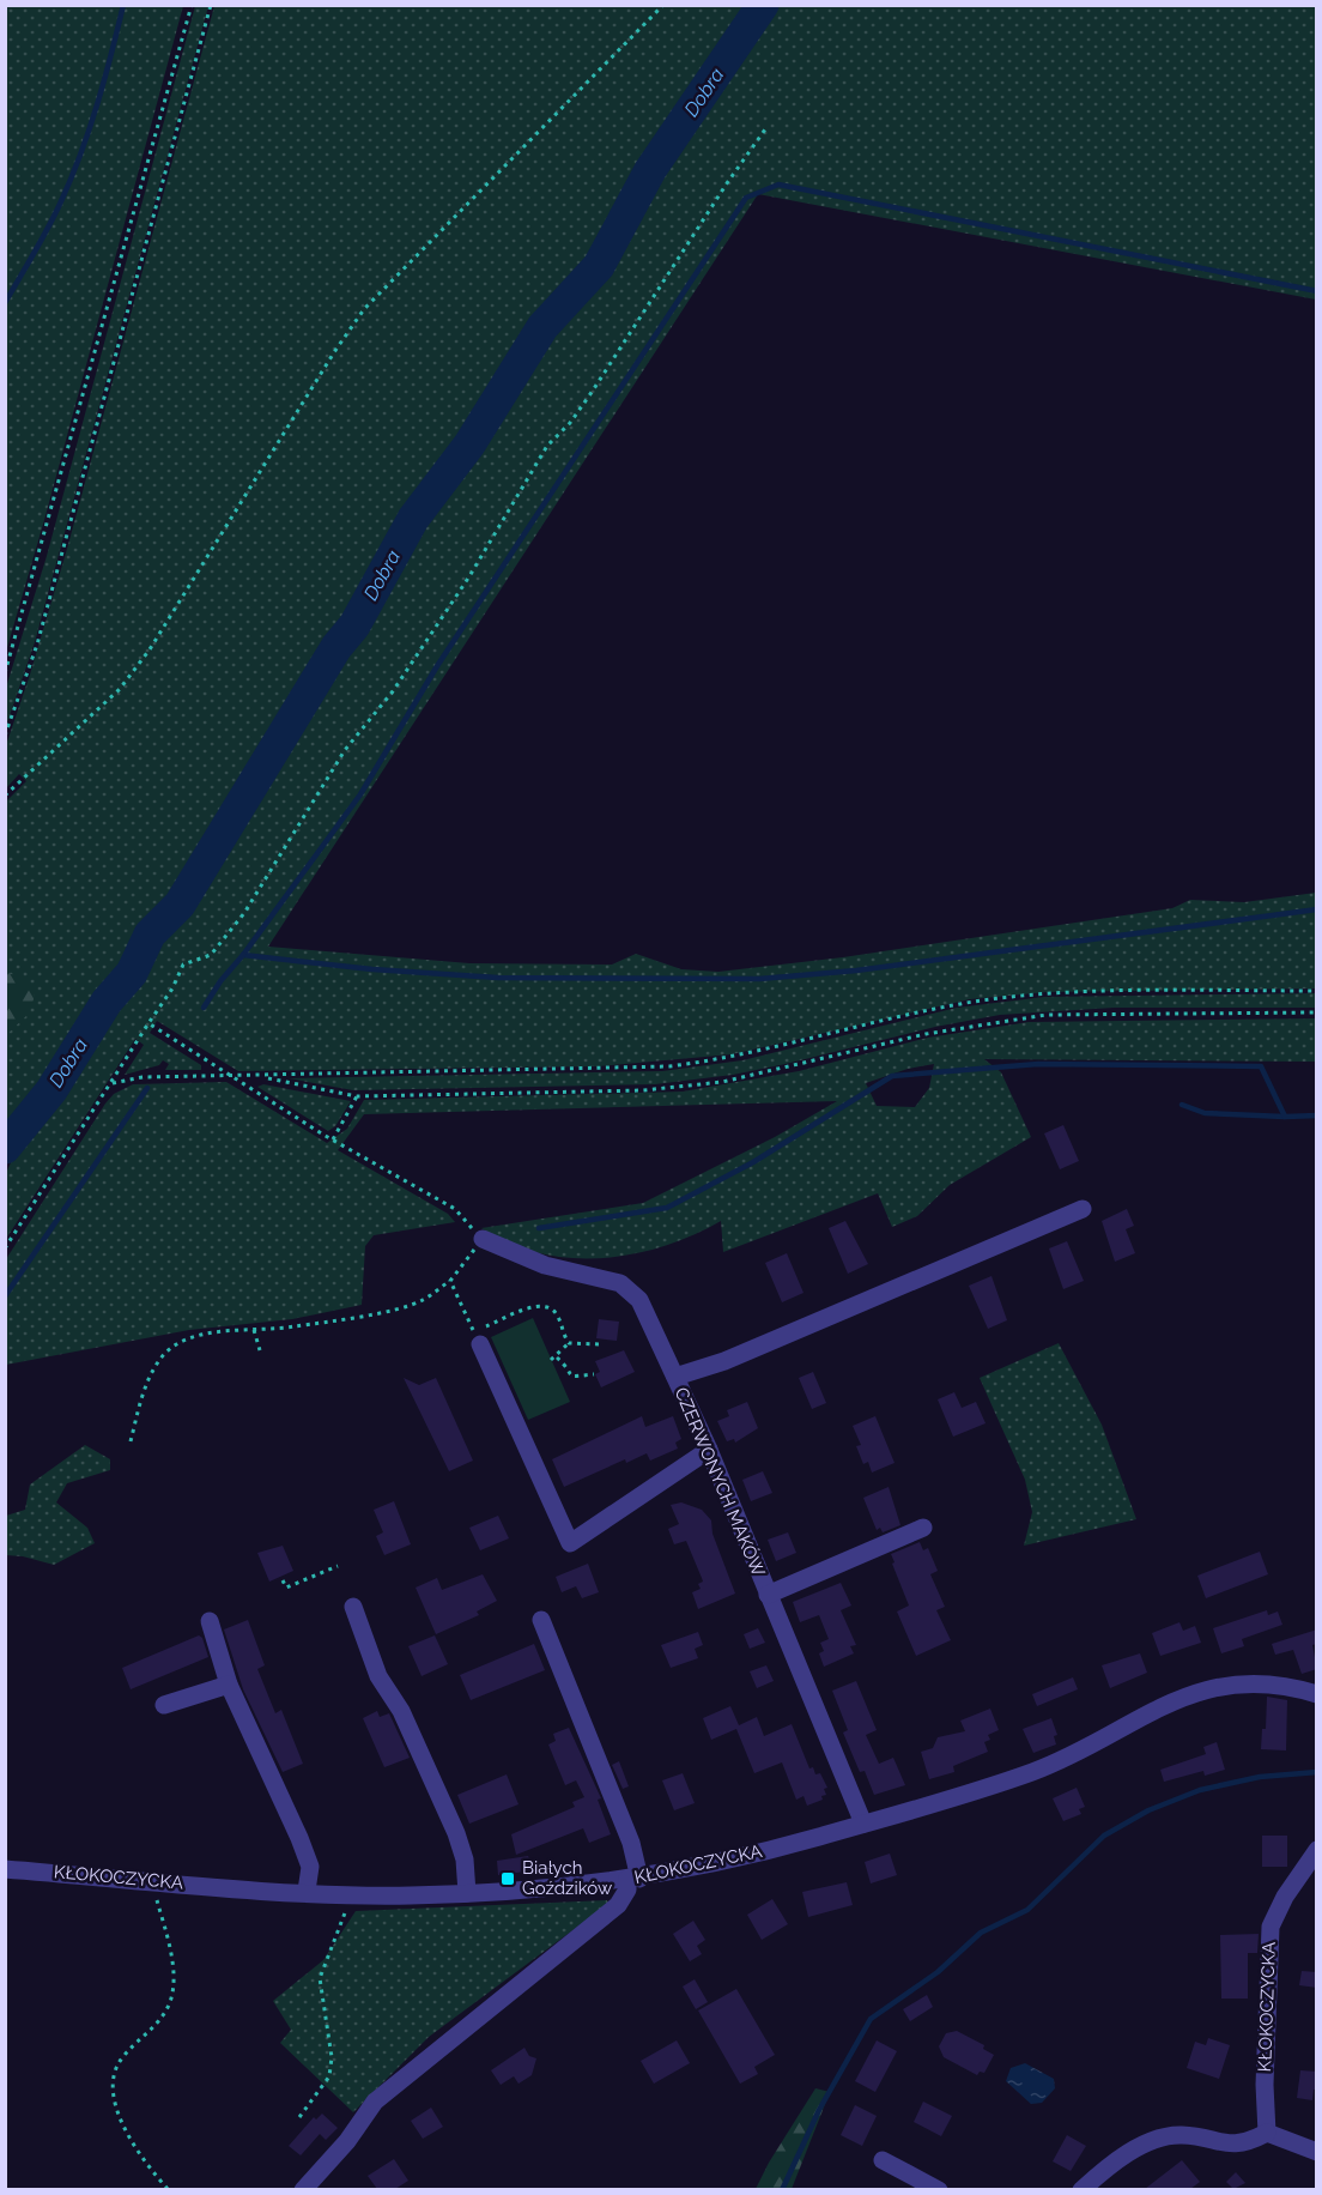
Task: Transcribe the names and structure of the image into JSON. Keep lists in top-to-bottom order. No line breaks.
{"streets":{"street":["CZERWONYCH MAKÓW","KŁOKOCZYCKA"]},"crossings":[["CZERWONYCH MAKÓW","KŁOKOCZYCKA"]],"water":["Dobra"],"places":{"transit":["Białych Goździków"]}}
